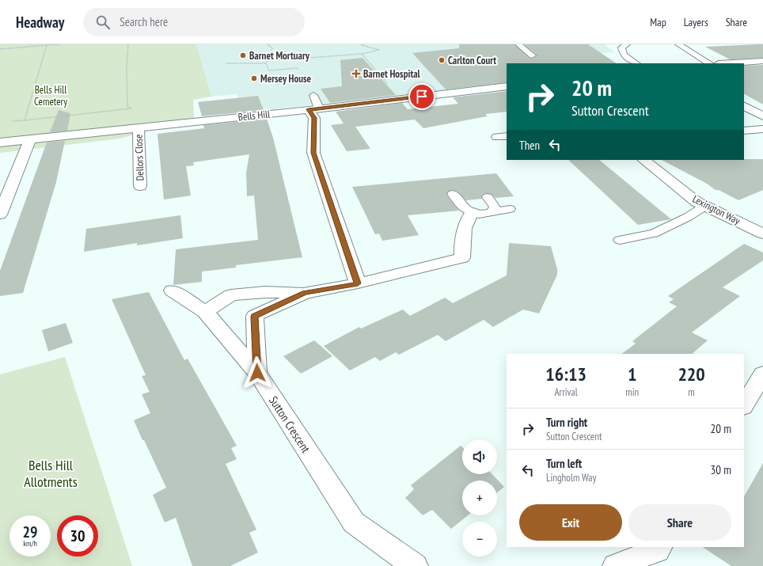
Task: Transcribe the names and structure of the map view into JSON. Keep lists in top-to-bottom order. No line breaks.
{"streets":{"street":["Bells Hill","Dellors Close","Lexington Way","Sutton Crescent"]},"crossings":[["Bells Hill","Dellors Close"]],"parks":["Bells Hill Cemetery","Bells Hill Allotments"],"places":{"other":["Barnet Mortuary","Carlton Court","Mersey House"],"health":["Barnet Hospital"]},"page":{"header":"Headway","search":"Search here","nav":["Map","Layers","Share"],"turn":["20 m","Sutton Crescent"],"then":"Then","eta":["16:13","Arrival","1","min","220","m"],"list":[{"name":"Turn right","note":"Sutton Crescent","value":"20 m"},{"name":"Turn left","note":"Lingholm Way","value":"30 m"}],"map_buttons":["+","−"],"buttons":["Exit","Share"],"speed":"29 km/h","limit":"30"}}
